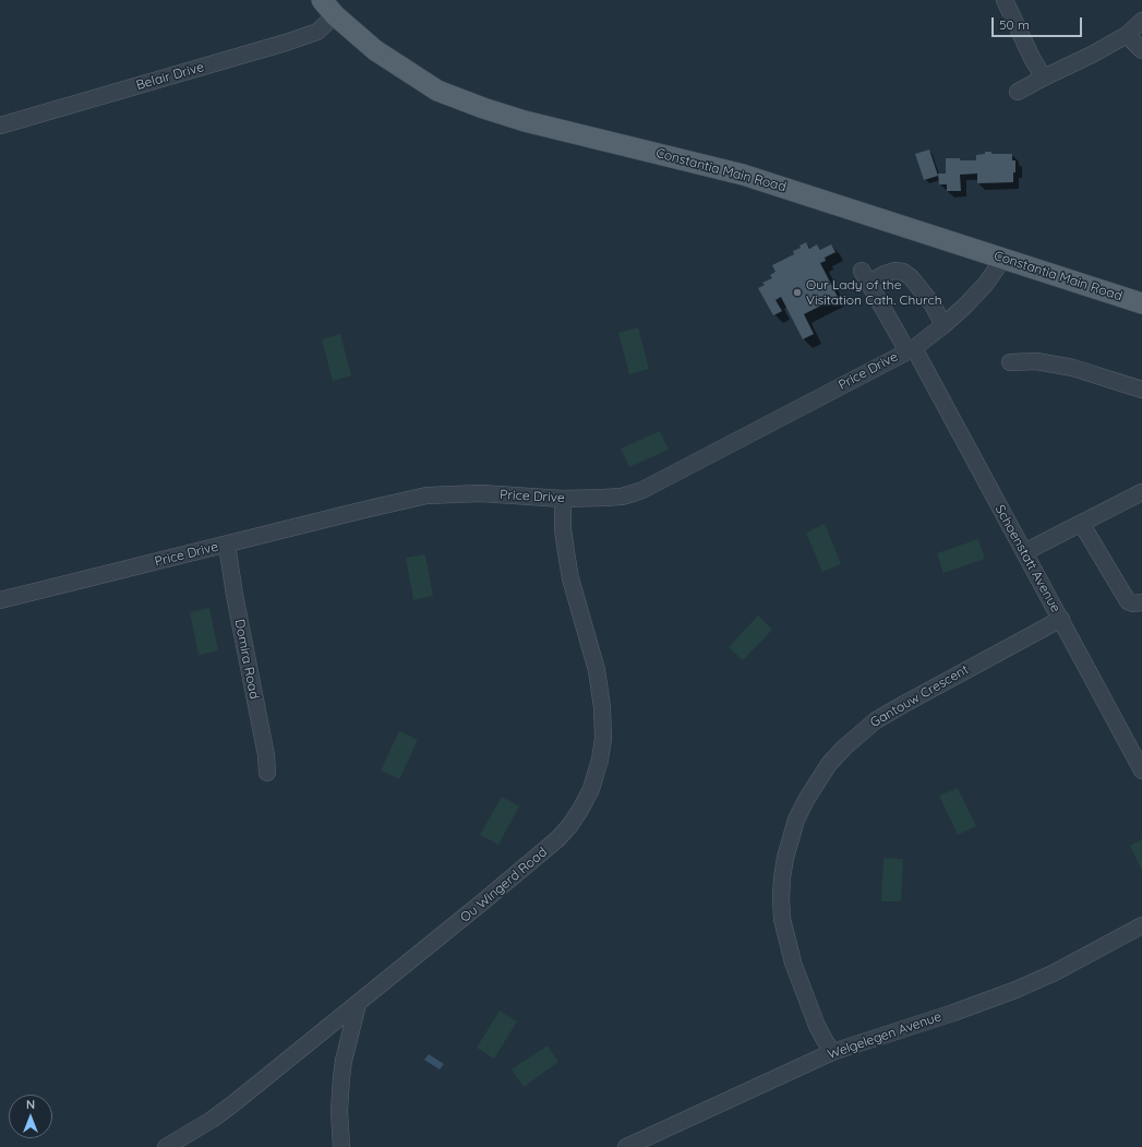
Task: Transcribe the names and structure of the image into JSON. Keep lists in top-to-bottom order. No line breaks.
{"streets":{"main road":["Constantia Main Road"],"street":["Belair Drive","Price Drive","Schoenstatt Avenue","Domira Road","Gantouw Crescent","Ou Wingerd Road","Welgelegen Avenue"]},"crossings":[["Belair Drive","Constantia Main Road"],["Constantia Main Road","Price Drive"],["Price Drive","Schoenstatt Avenue"],["Price Drive","Domira Road"],["Price Drive","Ou Wingerd Road"],["Schoenstatt Avenue","Gantouw Crescent"],["Gantouw Crescent","Welgelegen Avenue"]],"places":["Our Lady of the Visitation Cath. Church"],"scale_bar":"50 m","north":"top"}
